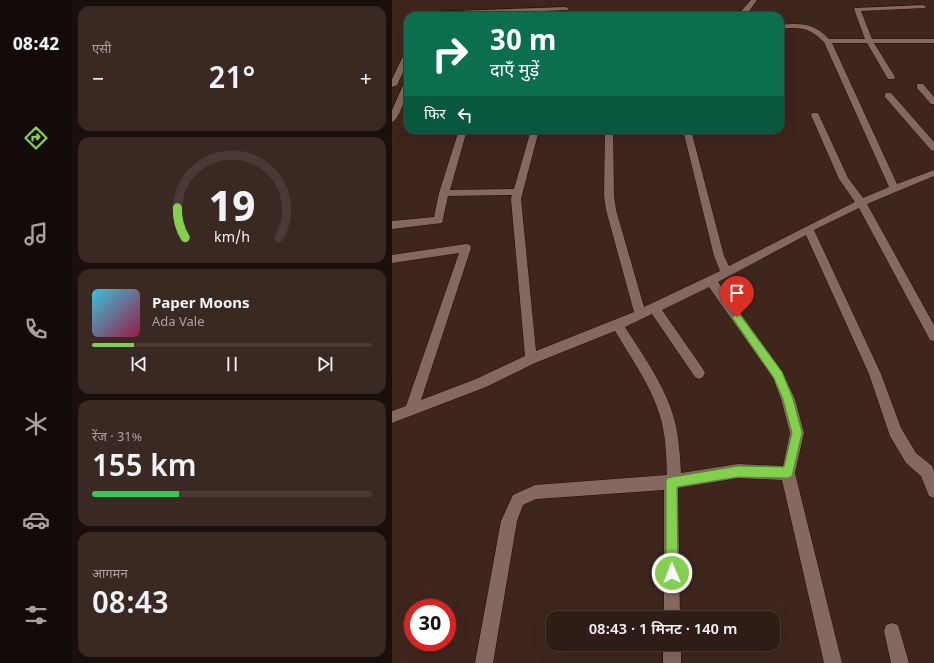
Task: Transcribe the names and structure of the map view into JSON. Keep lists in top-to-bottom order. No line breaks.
{"page":{"tabs":"08:42","tile":["एसी",["रेंज · 31%","155 km"],["आगमन","08:43"]],"turn":["30 m","दाएँ मुड़ें"],"heat":["−","21°","+"],"then":"फिर","song":["Paper Moons","Ada Vale"],"limit":"30","trip":"08:43 · 1 मिनट · 140 m","gauge":["19","km/h"]}}
